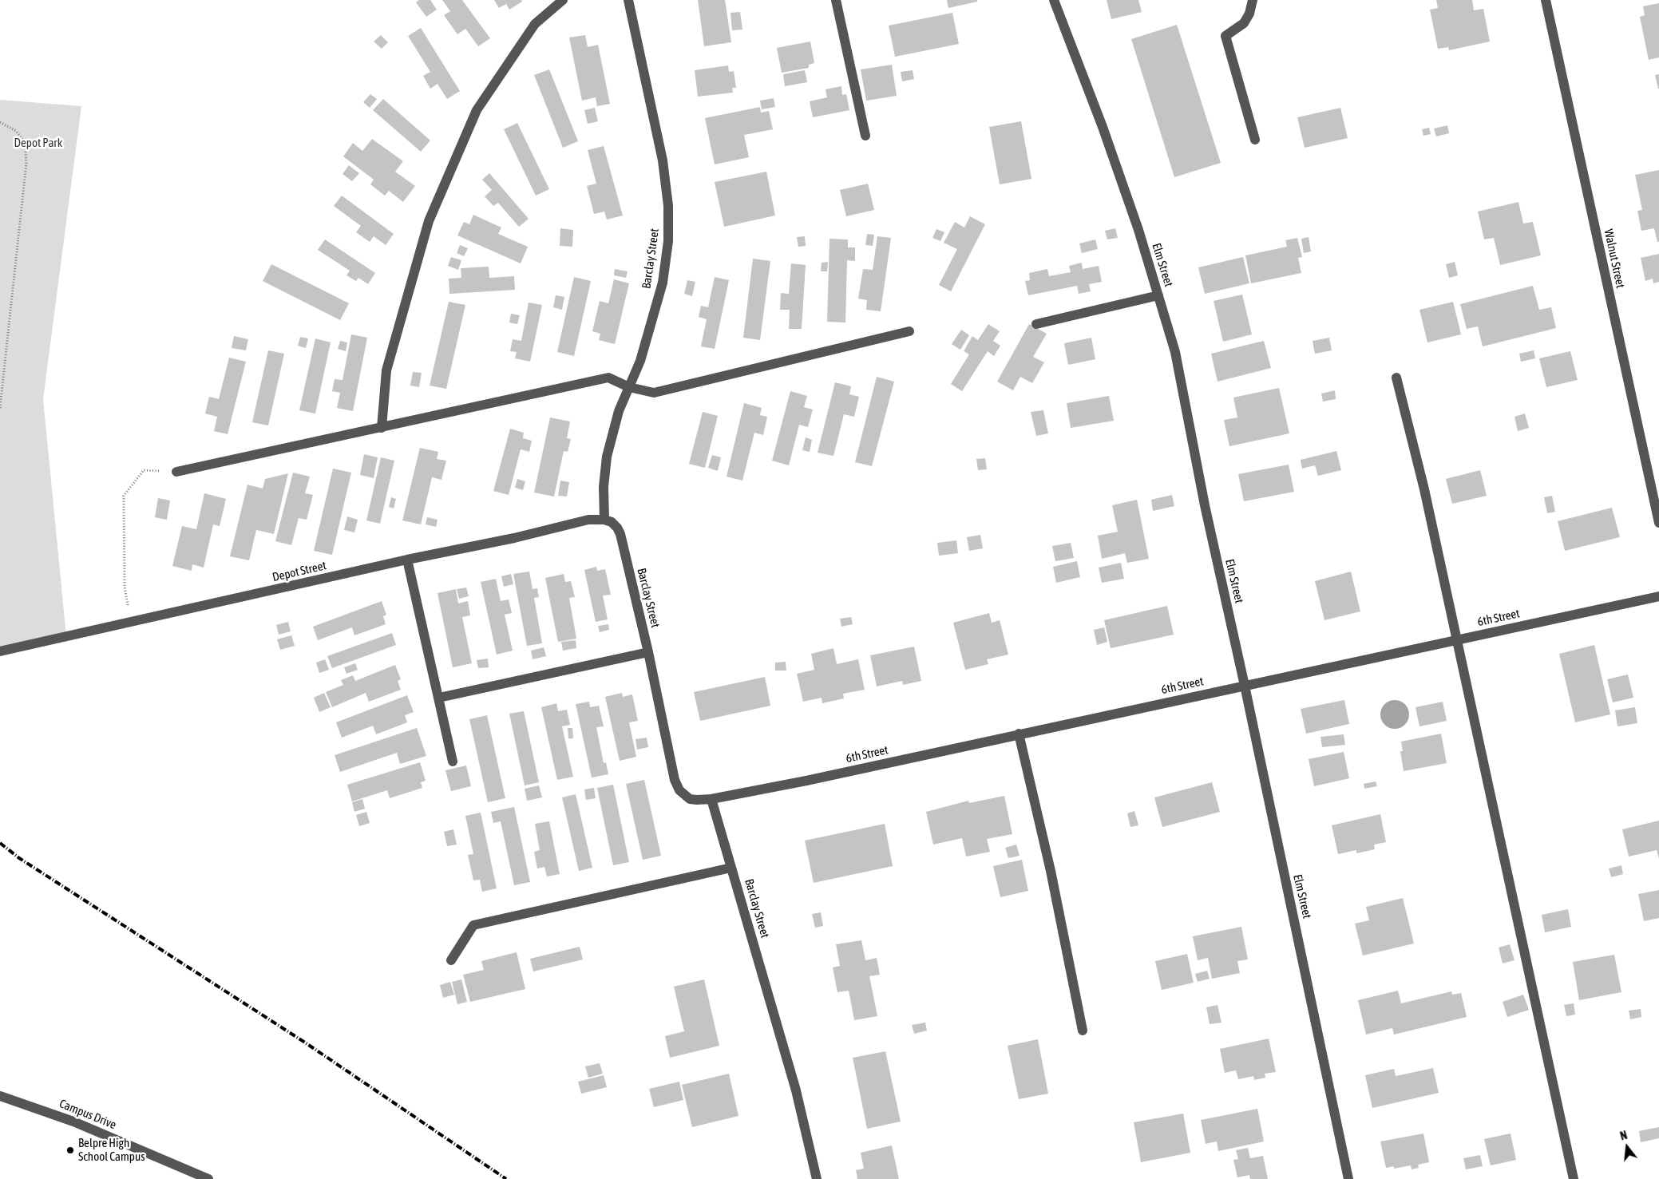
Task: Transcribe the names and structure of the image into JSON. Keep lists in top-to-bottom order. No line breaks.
{"streets":{"street":["Barclay Street","Walnut Street","Elm Street","Depot Street","6th Street","Campus Drive"]},"crossings":[["Barclay Street","Depot Street"],["Barclay Street","6th Street"],["Elm Street","6th Street"]],"parks":["Depot Park"],"places":["Belpre High School Campus"],"north":"top"}
